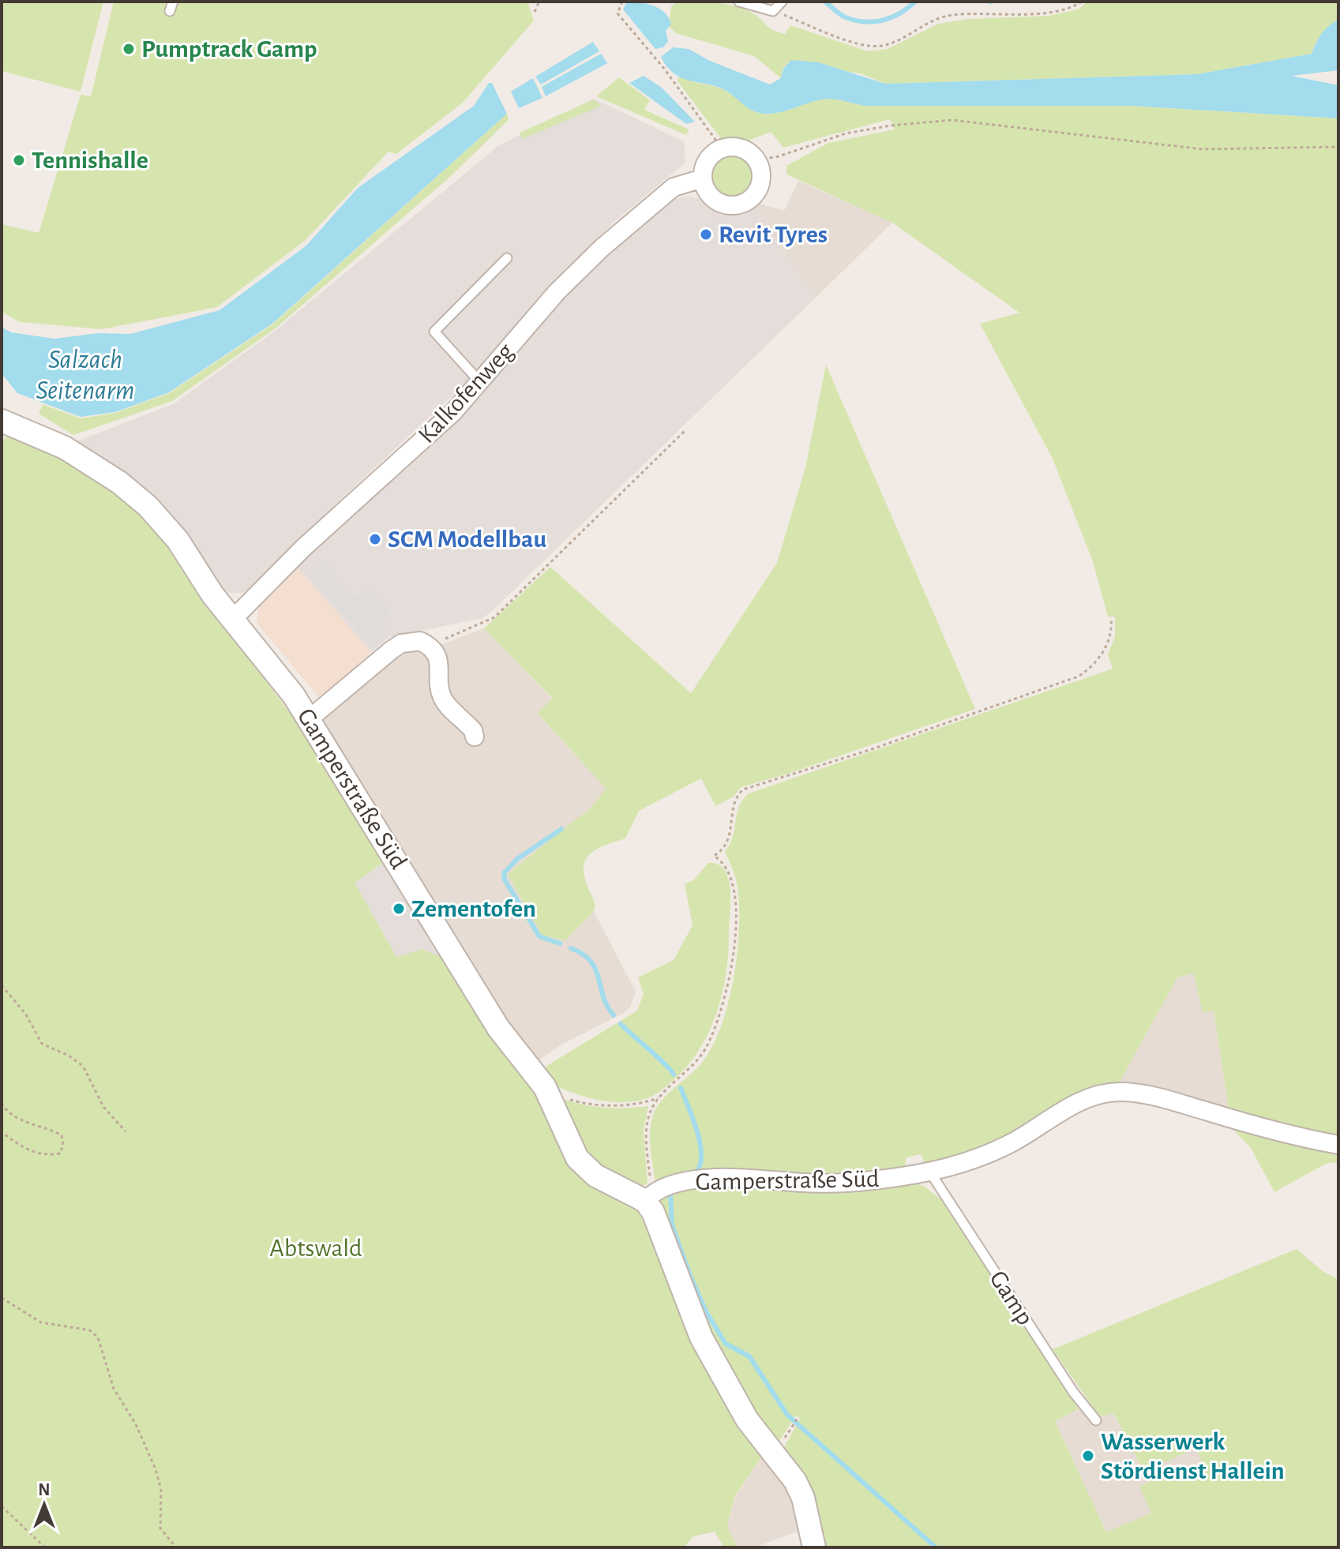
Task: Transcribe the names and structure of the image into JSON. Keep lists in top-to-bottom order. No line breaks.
{"streets":{"street":["Kalkofenweg","Gamperstraße Süd"],"lane":["Gamp"]},"crossings":[["Kalkofenweg","Gamperstraße Süd"],["Gamperstraße Süd","Gamp"]],"water":["Salzach Seitenarm"],"parks":["Abtswald"],"places":["Pumptrack Gamp","Tennishalle","Revit Tyres","SCM Modellbau","Zementofen","Wasserwerk Stördienst Hallein"],"north":"top"}
